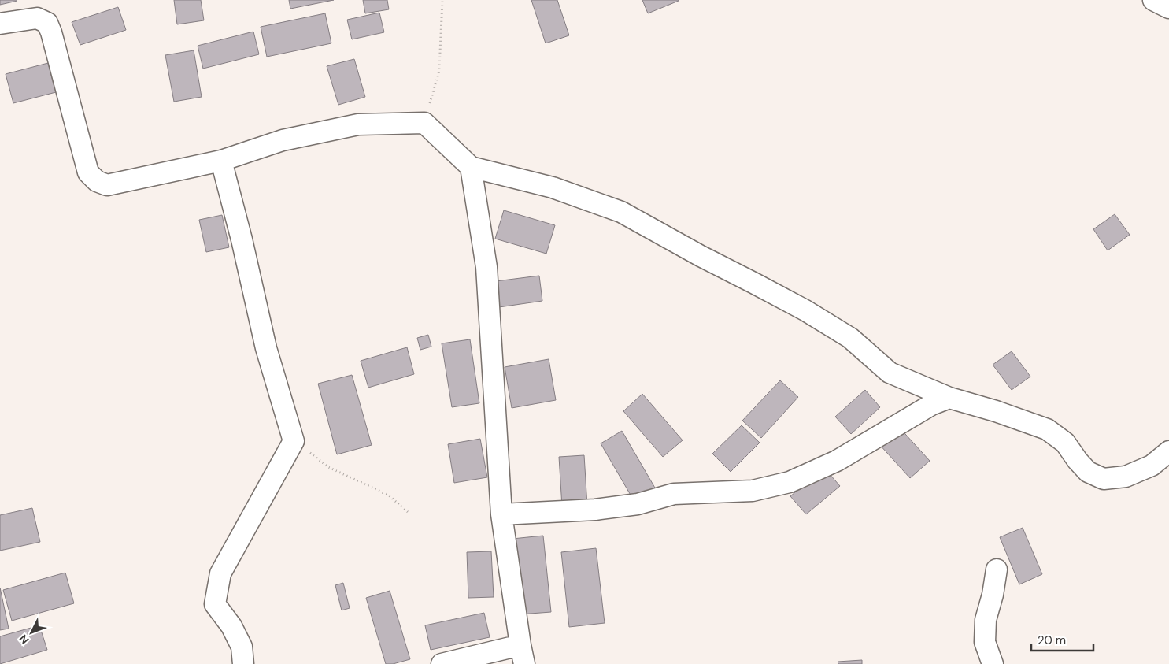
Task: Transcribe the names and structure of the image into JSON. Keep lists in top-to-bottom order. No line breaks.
{"scale_bar":"20 m","north":"bottom left"}
